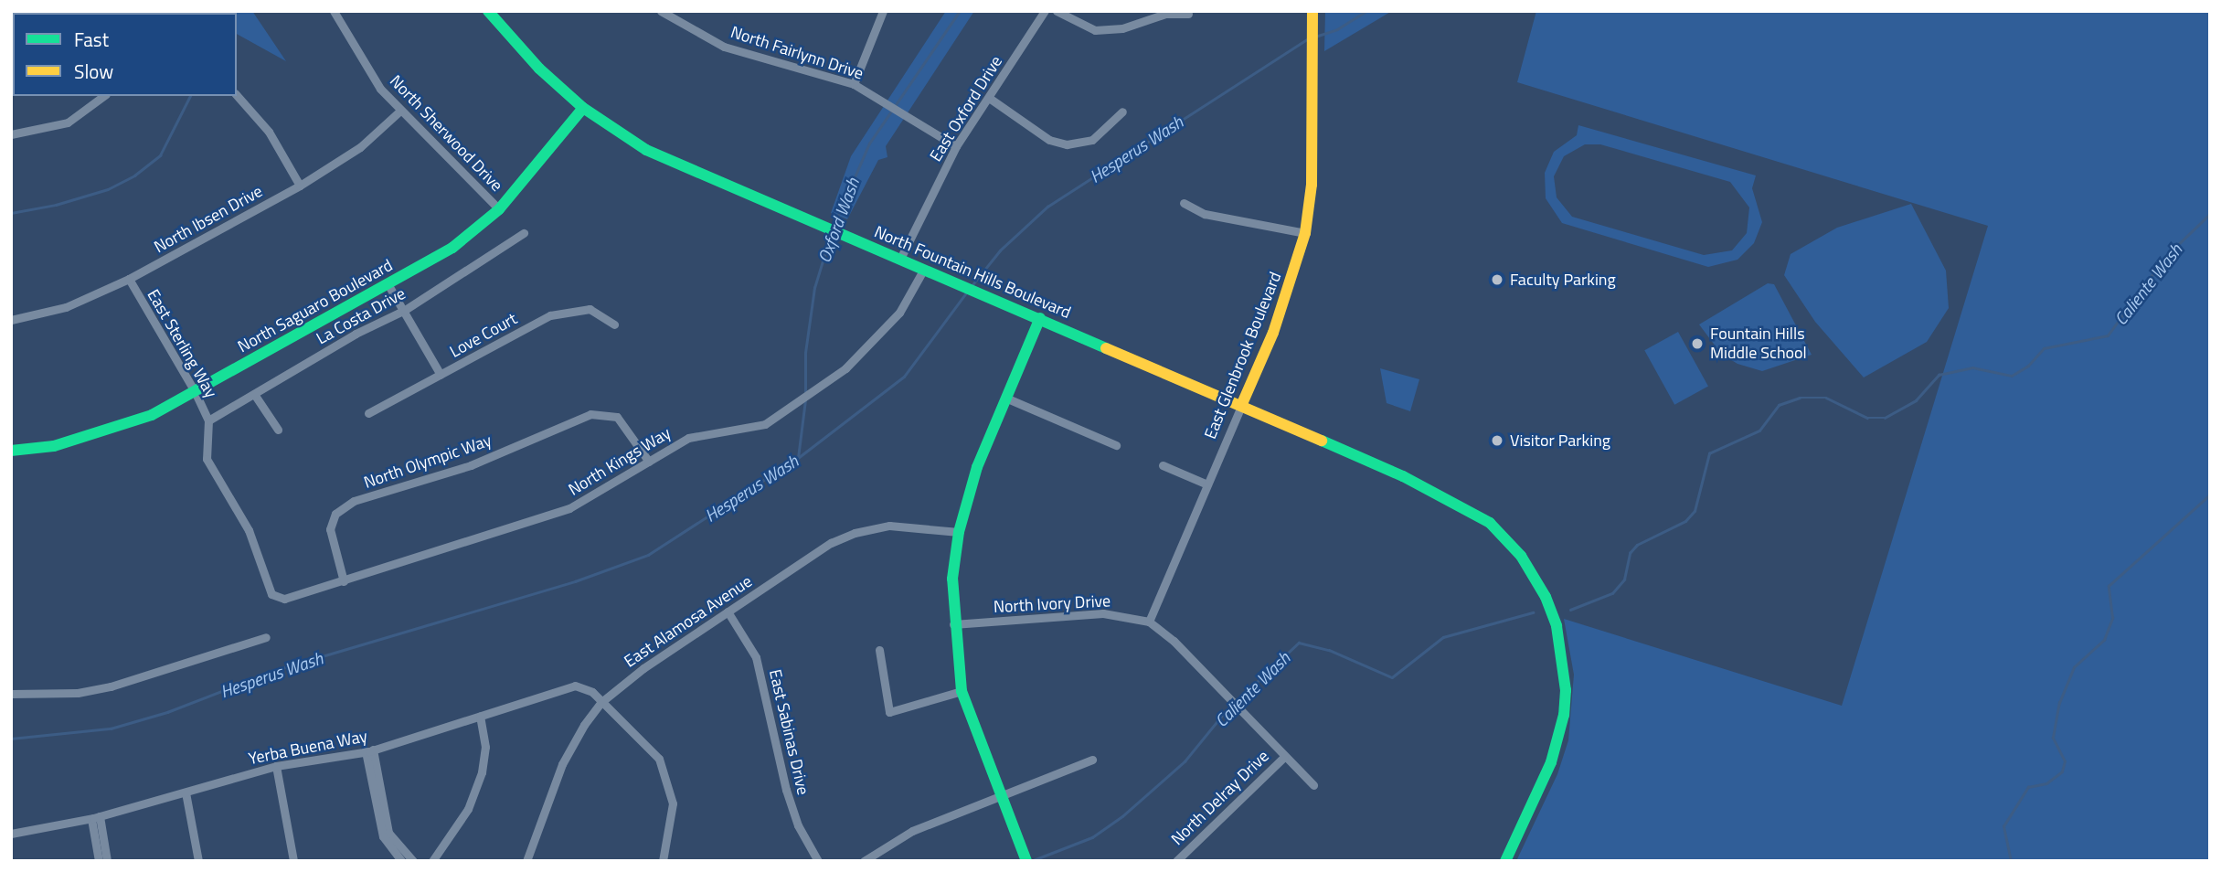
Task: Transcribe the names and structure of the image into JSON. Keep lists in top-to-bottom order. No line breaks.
{"streets":{"street":["North Fairlynn Drive","East Oxford Drive","North Sherwood Drive","North Ibsen Drive","North Fountain Hills Boulevard","North Saguaro Boulevard","La Costa Drive","Love Court","East Sterling Way","East Glenbrook Boulevard","North Olympic Way","North Kings Way","North Ivory Drive","East Alamosa Avenue","East Sabinas Drive","Yerba Buena Way","North Delray Drive"]},"crossings":[["North Fairlynn Drive","East Oxford Drive"],["East Oxford Drive","North Fountain Hills Boulevard"],["North Sherwood Drive","North Ibsen Drive"],["North Sherwood Drive","North Saguaro Boulevard"],["North Ibsen Drive","East Sterling Way"],["North Fountain Hills Boulevard","North Saguaro Boulevard"],["North Fountain Hills Boulevard","East Glenbrook Boulevard"],["North Fountain Hills Boulevard","North Kings Way"],["North Saguaro Boulevard","East Sterling Way"],["La Costa Drive","East Sterling Way"],["East Sterling Way","North Kings Way"],["East Glenbrook Boulevard","North Ivory Drive"],["North Olympic Way","North Kings Way"],["East Alamosa Avenue","East Sabinas Drive"],["East Alamosa Avenue","Yerba Buena Way"]],"water":["Hesperus Wash","Oxford Wash","Caliente Wash"],"places":["Faculty Parking","Fountain Hills Middle School","Visitor Parking"],"legend":["Fast","Slow"]}
